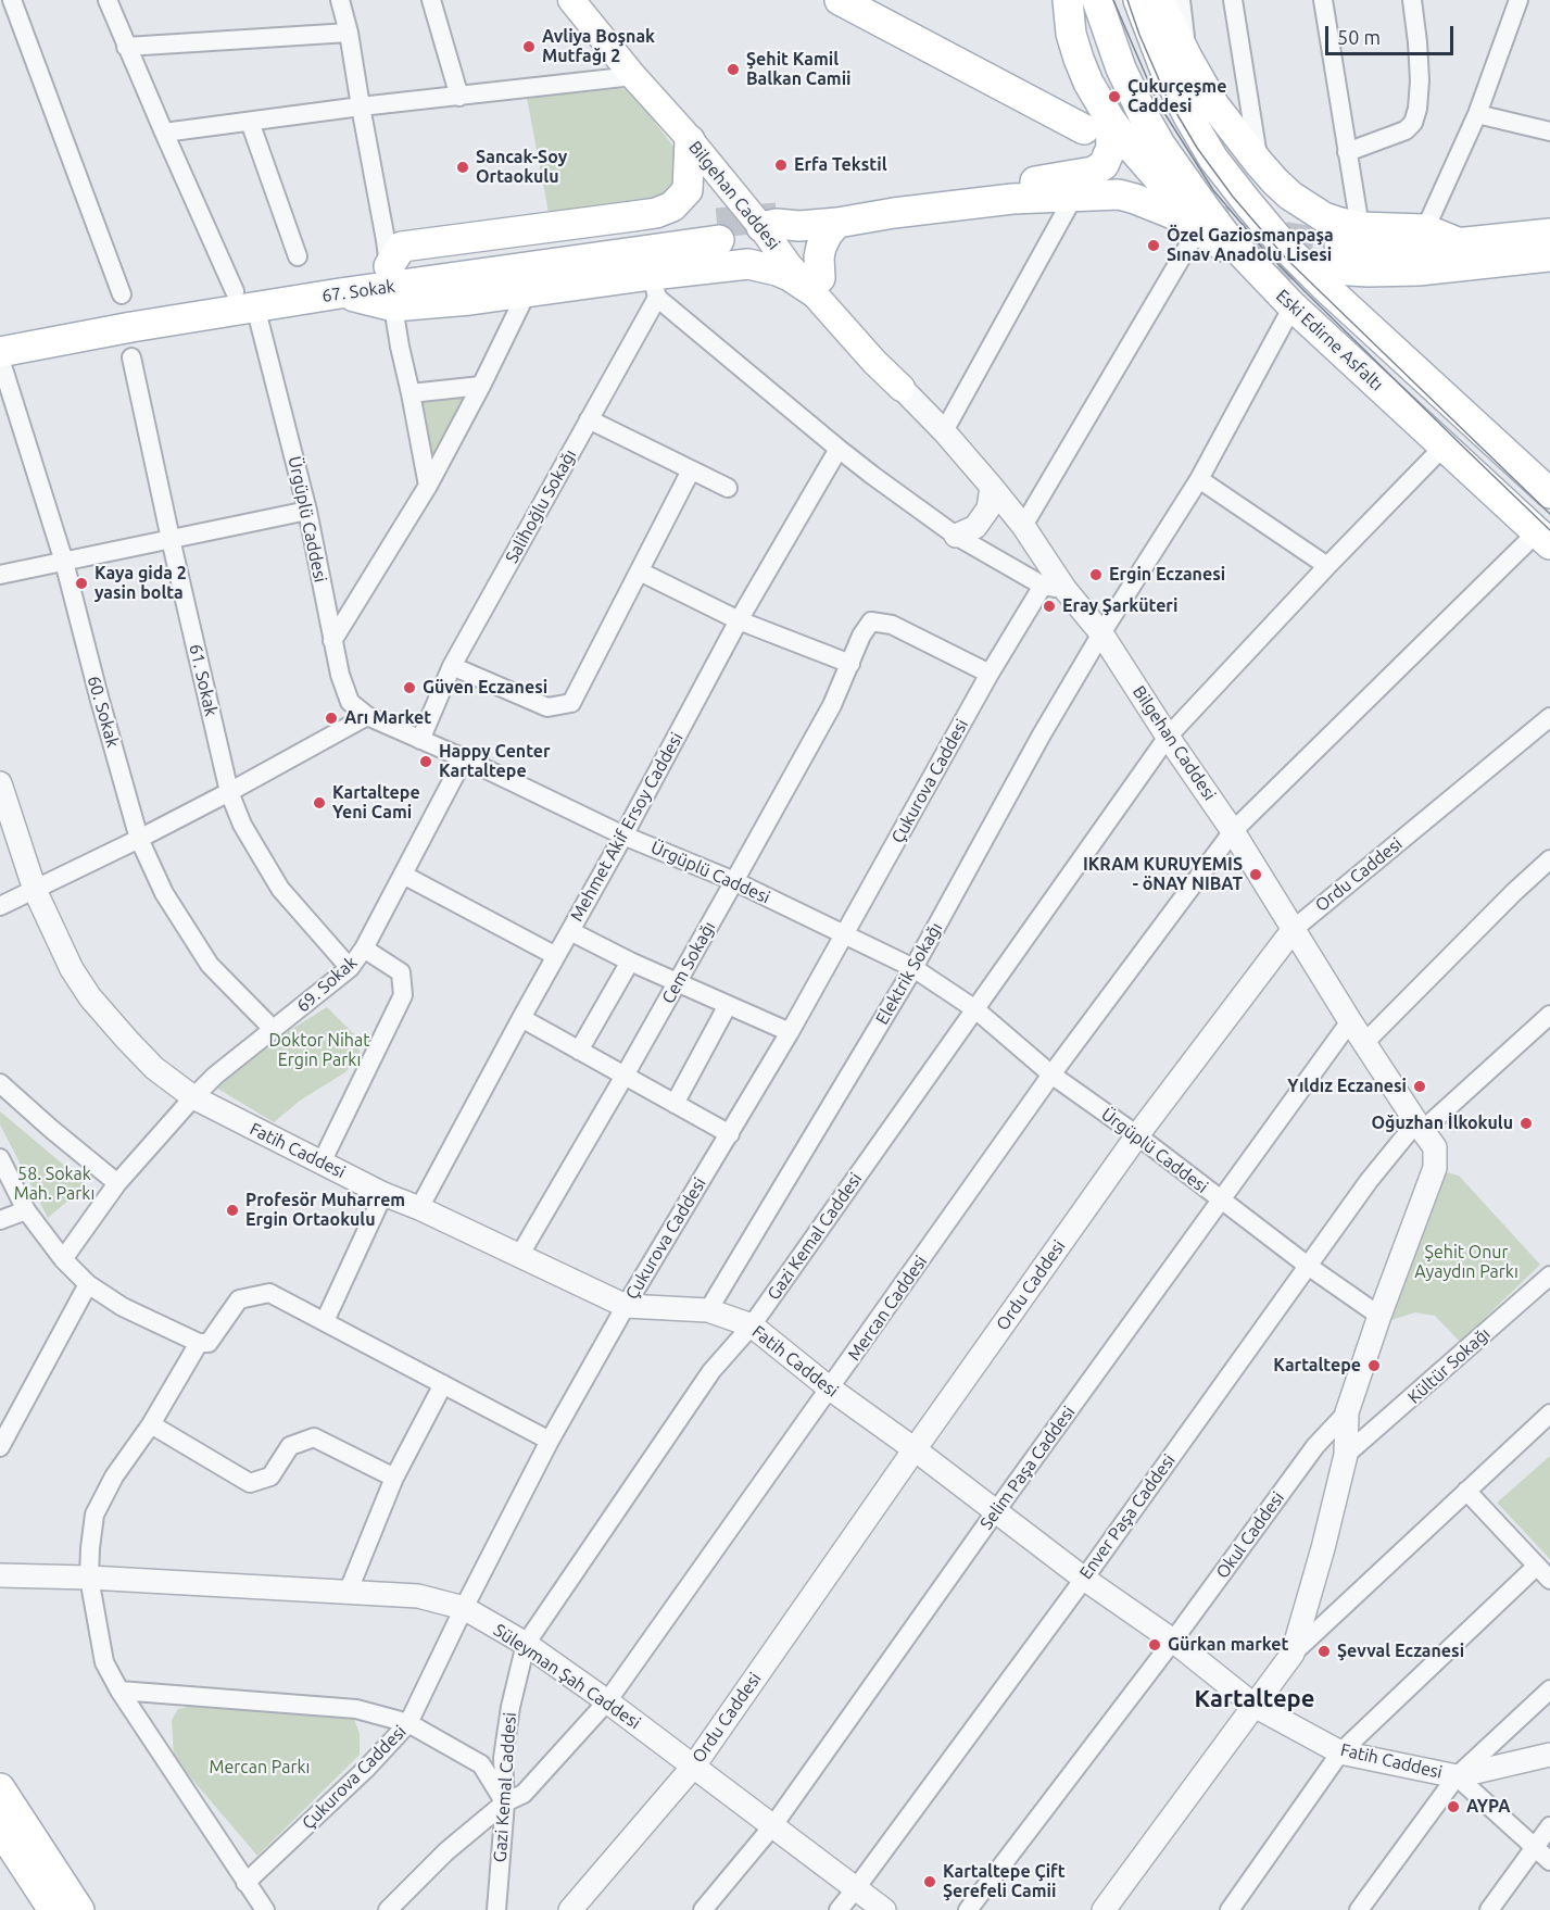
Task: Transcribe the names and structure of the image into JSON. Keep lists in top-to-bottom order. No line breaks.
{"streets":{"main road":["Bilgehan Caddesi","67. Sokak","Eski Edirne Asfaltı"],"street":["Salihoğlu Sokağı","Ürgüplü Caddesi","61. Sokak","60. Sokak","Çukurova Caddesi","Mehmet Akif Ersoy Caddesi","Ordu Caddesi","Cem Sokağı","Elektrik Sokağı","69. Sokak","Fatih Caddesi","Gazi Kemal Caddesi","Mercan Caddesi","Kültür Sokağı","Selim Paşa Caddesi","Enver Paşa Caddesi","Okul Caddesi","Süleyman Şah Caddesi"]},"crossings":[["Bilgehan Caddesi","Ordu Caddesi"],["Bilgehan Caddesi","Elektrik Sokağı"],["Bilgehan Caddesi","Gazi Kemal Caddesi"],["Bilgehan Caddesi","Mercan Caddesi"],["Bilgehan Caddesi","Selim Paşa Caddesi"],["Bilgehan Caddesi","Enver Paşa Caddesi"],["Bilgehan Caddesi","Okul Caddesi"],["67. Sokak","Ürgüplü Caddesi"],["Eski Edirne Asfaltı","Elektrik Sokağı"],["Eski Edirne Asfaltı","Gazi Kemal Caddesi"],["Eski Edirne Asfaltı","Mercan Caddesi"],["Salihoğlu Sokağı","Ürgüplü Caddesi"],["Ürgüplü Caddesi","Çukurova Caddesi"],["Ürgüplü Caddesi","Mehmet Akif Ersoy Caddesi"],["Ürgüplü Caddesi","Ordu Caddesi"],["Ürgüplü Caddesi","Cem Sokağı"],["Ürgüplü Caddesi","Elektrik Sokağı"],["Ürgüplü Caddesi","69. Sokak"],["Ürgüplü Caddesi","Gazi Kemal Caddesi"],["Ürgüplü Caddesi","Mercan Caddesi"],["Ürgüplü Caddesi","Selim Paşa Caddesi"],["Ürgüplü Caddesi","Enver Paşa Caddesi"],["Ürgüplü Caddesi","Okul Caddesi"],["61. Sokak","69. Sokak"],["60. Sokak","69. Sokak"],["Çukurova Caddesi","Cem Sokağı"],["Çukurova Caddesi","Fatih Caddesi"],["Çukurova Caddesi","Süleyman Şah Caddesi"],["Mehmet Akif Ersoy Caddesi","Fatih Caddesi"],["Ordu Caddesi","Fatih Caddesi"],["Ordu Caddesi","Süleyman Şah Caddesi"],["Cem Sokağı","Fatih Caddesi"],["Elektrik Sokağı","Fatih Caddesi"],["69. Sokak","Fatih Caddesi"],["Fatih Caddesi","Gazi Kemal Caddesi"],["Fatih Caddesi","Mercan Caddesi"],["Fatih Caddesi","Selim Paşa Caddesi"],["Fatih Caddesi","Enver Paşa Caddesi"],["Fatih Caddesi","Okul Caddesi"],["Gazi Kemal Caddesi","Mercan Caddesi"],["Gazi Kemal Caddesi","Süleyman Şah Caddesi"],["Mercan Caddesi","Süleyman Şah Caddesi"],["Selim Paşa Caddesi","Süleyman Şah Caddesi"],["Enver Paşa Caddesi","Okul Caddesi"],["Enver Paşa Caddesi","Süleyman Şah Caddesi"]],"districts":["Kartaltepe"],"parks":["Doktor Nihat Ergin Parkı","58. Sokak Mah. Parkı","Şehit Onur Ayaydın Parkı","Mercan Parkı"],"places":["Avliya Boşnak Mutfağı 2","Şehit Kamil Balkan Camii","Çukurçeşme Caddesi","Erfa Tekstil","Sancak-Soy Ortaokulu","Özel Gaziosmanpaşa Sınav Anadolu Lisesi","Ergin Eczanesi","Kaya gida 2 yasin bolta","Eray Şarküteri","Güven Eczanesi","Arı Market","Happy Center Kartaltepe","Kartaltepe Yeni Cami","IKRAM KURUYEMIS - öNAY NIBAT","Yıldız Eczanesi","Oğuzhan İlkokulu","Profesör Muharrem Ergin Ortaokulu","Kartaltepe","Gürkan market","Şevval Eczanesi","AYPA","Kartaltepe Çift Şerefeli Camii"],"scale_bar":"50 m"}
